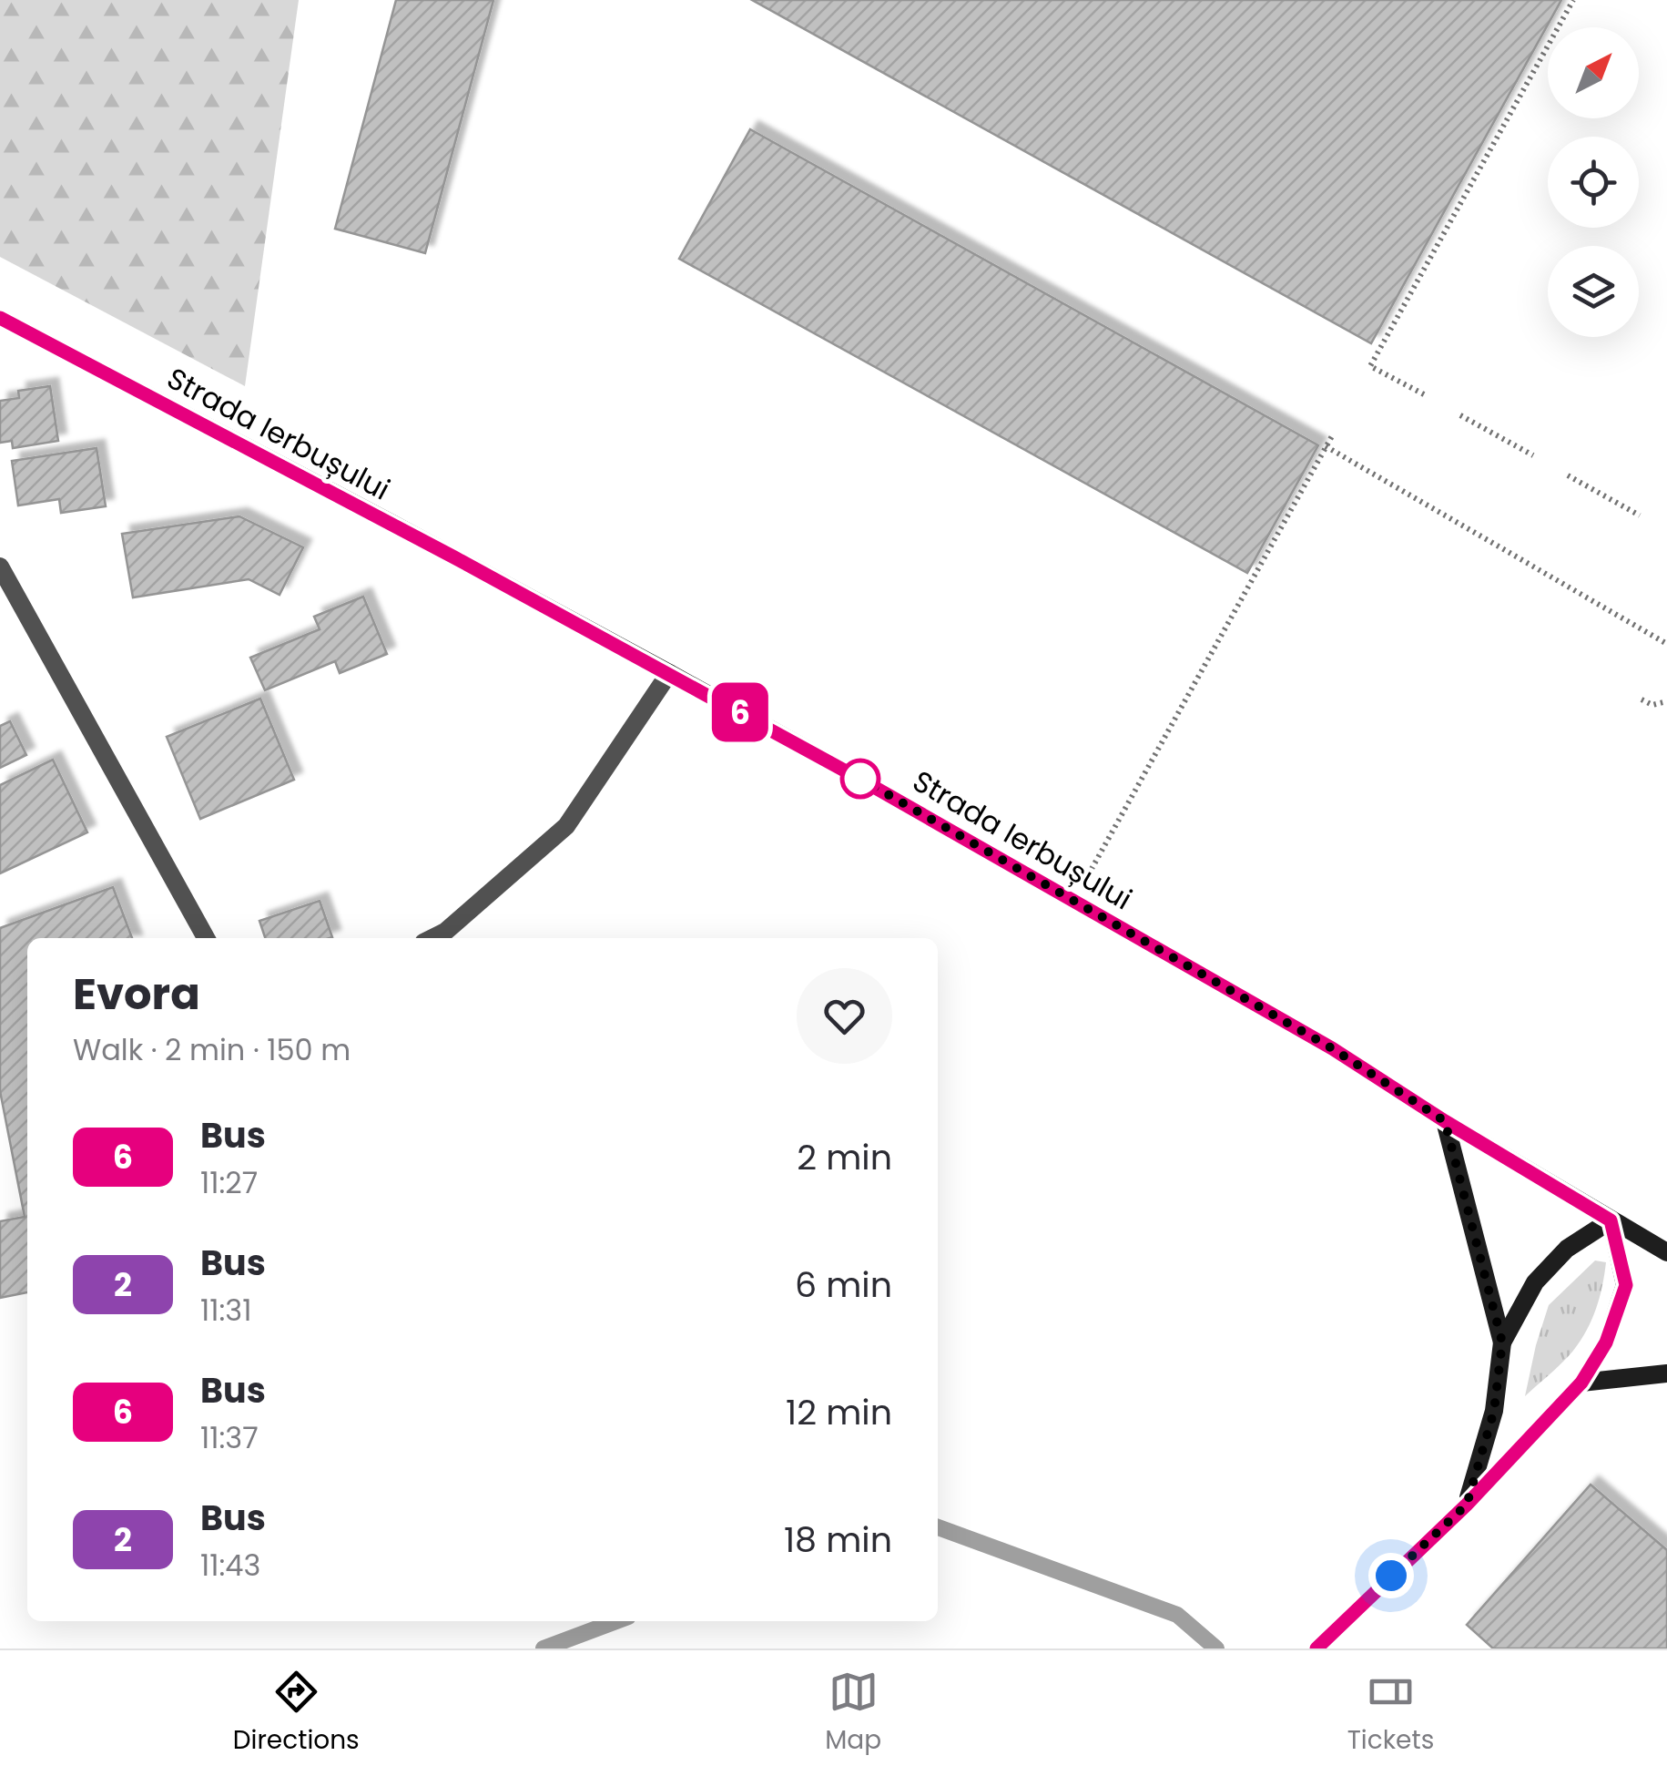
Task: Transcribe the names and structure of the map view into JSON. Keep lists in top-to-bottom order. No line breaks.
{"streets":{"main road":["Strada Ierbușului"]},"lines":["bus line 6"],"north":"top right","page":{"on_map":"6","heading":["Evora","Walk · 2 min · 150 m"],"list":[{"mark":"6","name":"Bus","note":"11:27","value":"2 min"},{"mark":"2","name":"Bus","note":"11:31","value":"6 min"},{"mark":"6","name":"Bus","note":"11:37","value":"12 min"},{"mark":"2","name":"Bus","note":"11:43","value":"18 min"}],"tabs":["Directions","Map","Tickets"]}}
